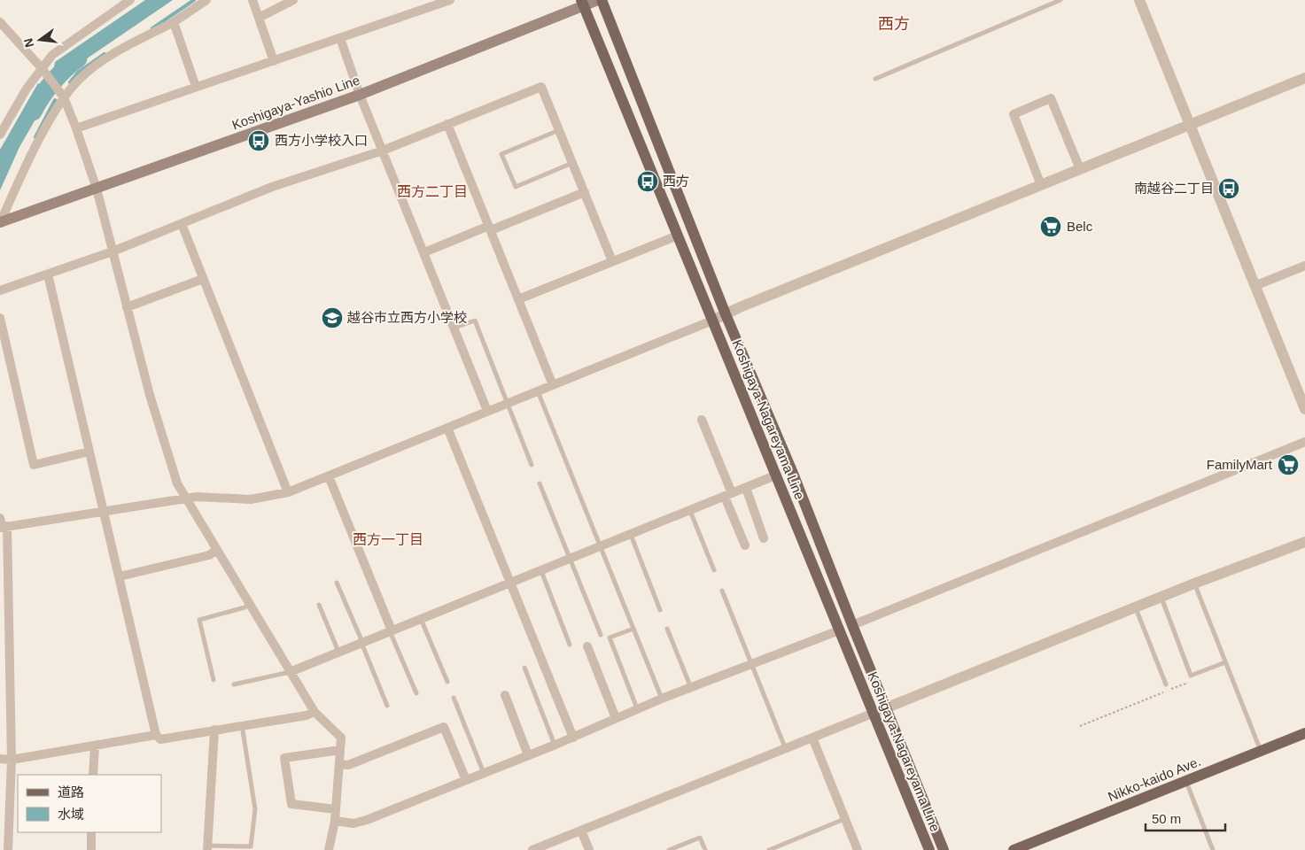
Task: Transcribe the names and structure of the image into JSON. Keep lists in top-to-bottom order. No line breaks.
{"streets":{"main road":["Koshigaya-Yashio Line","Koshigaya-Nagareyama Line","Nikko-kaido Ave."]},"crossings":[["Koshigaya-Yashio Line","Koshigaya-Nagareyama Line"]],"districts":["西方","西方二丁目","西方一丁目"],"places":{"bus stop":["西方小学校入口","西方","南越谷二丁目"],"supermarket":["Belc","FamilyMart"],"school or university":["越谷市立西方小学校"]},"legend":["道路","水域"],"scale_bar":"50 m","north":"left"}
